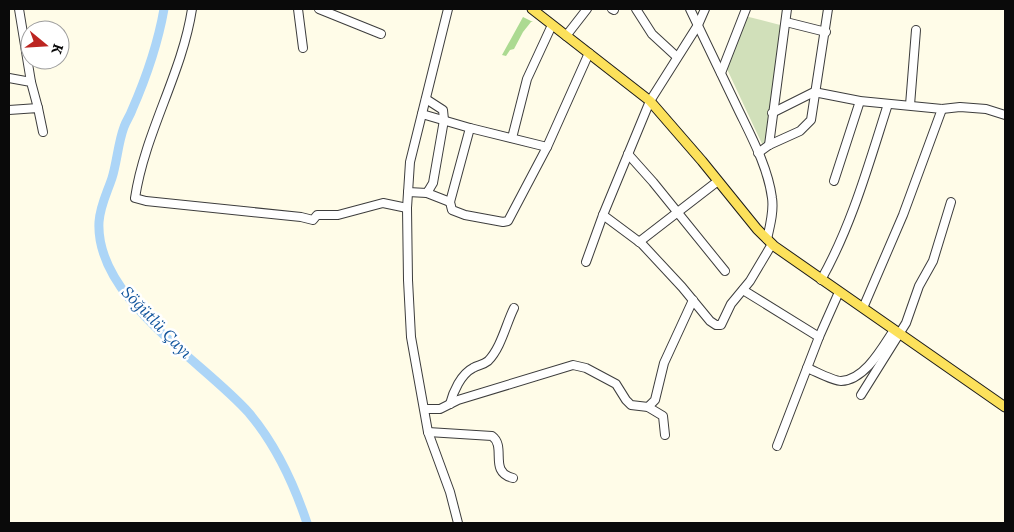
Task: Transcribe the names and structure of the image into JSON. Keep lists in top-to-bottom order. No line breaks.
{"water":["Söğütlü Çayı"],"north":"right"}
